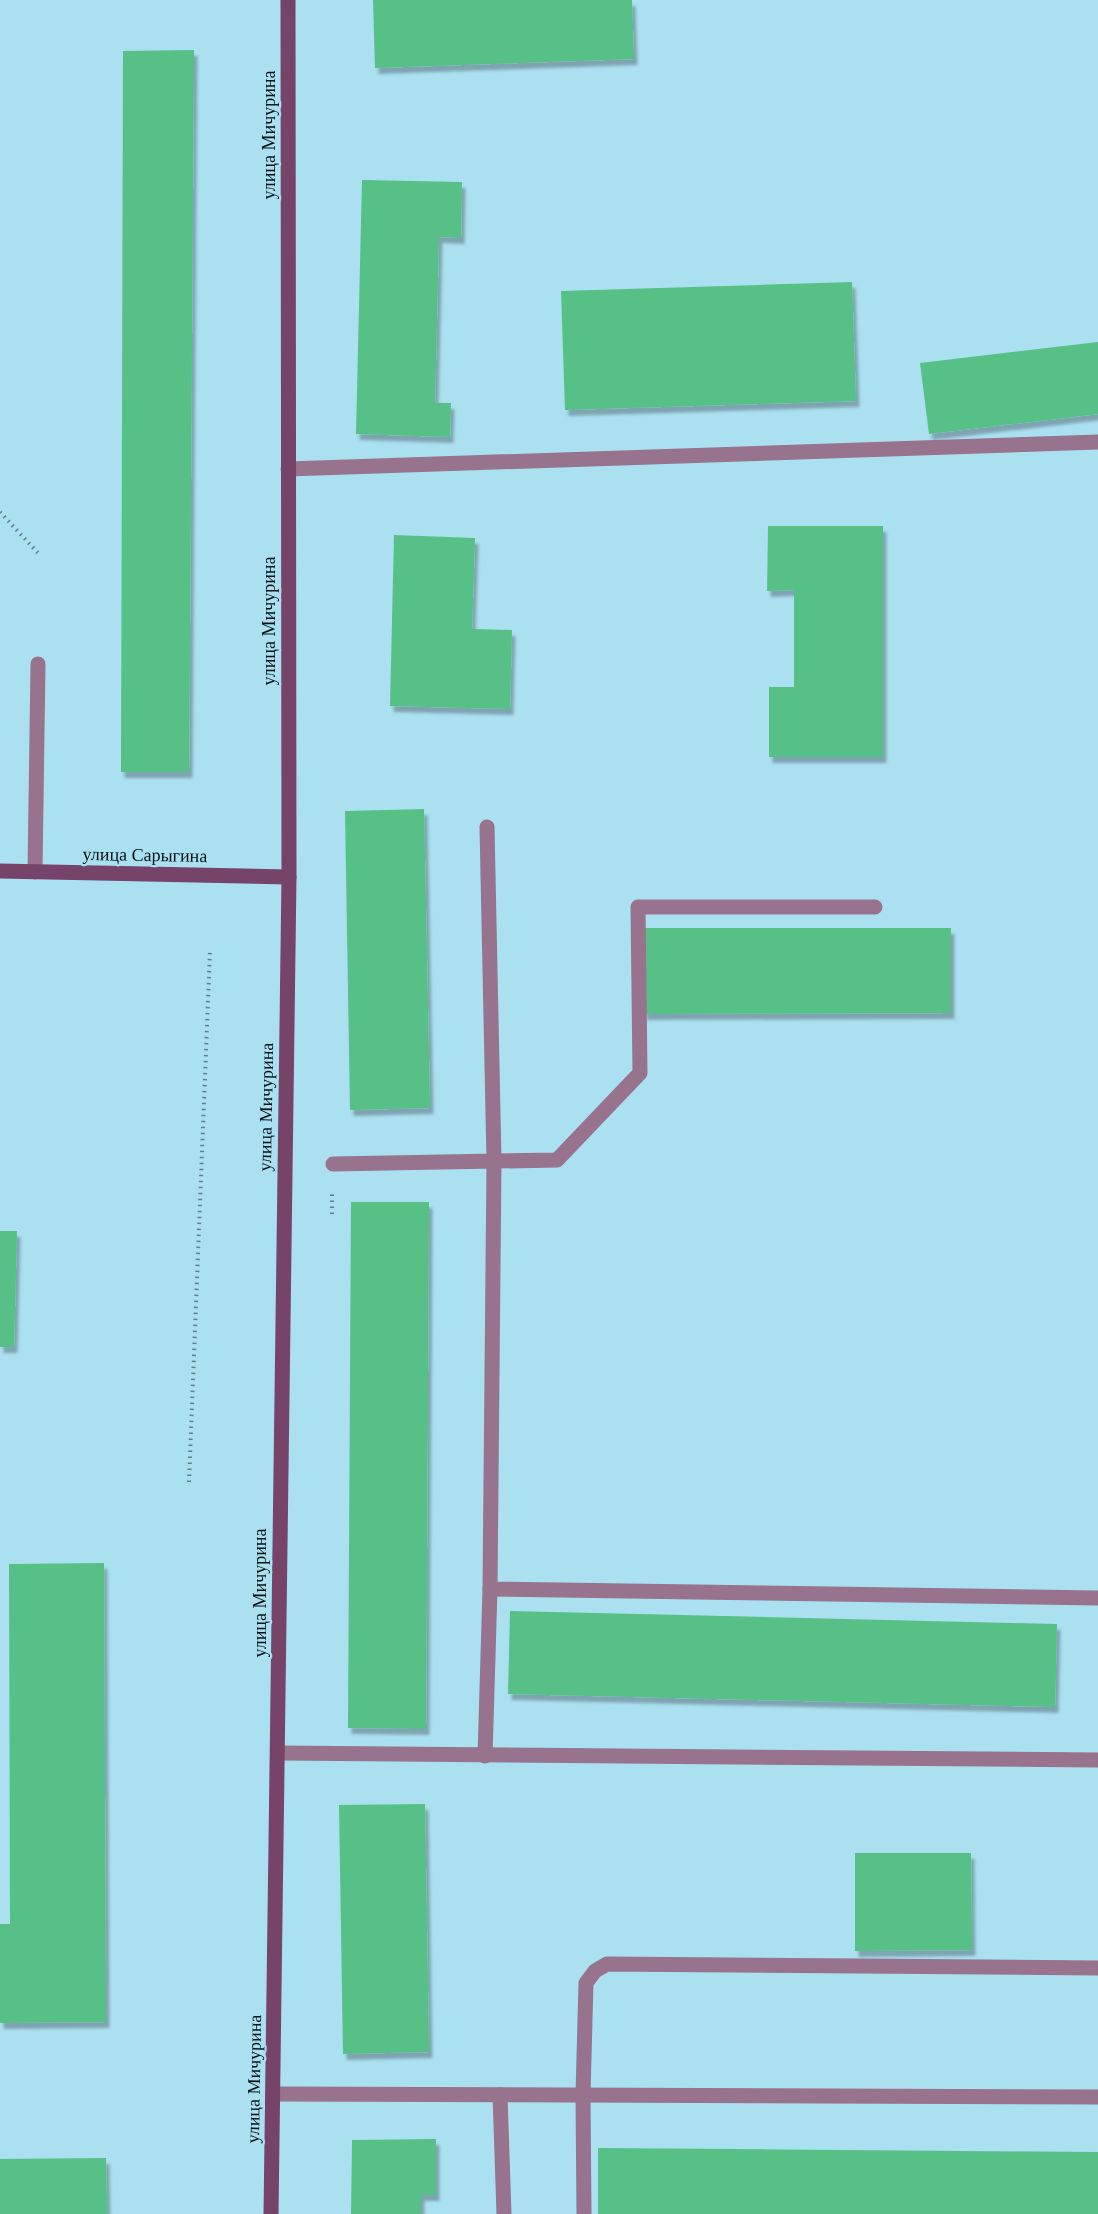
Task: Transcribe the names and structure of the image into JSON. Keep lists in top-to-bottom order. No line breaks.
{"streets":{"street":["улица Мичурина","улица Сарыгина"]},"crossings":[["улица Мичурина","улица Сарыгина"]]}
